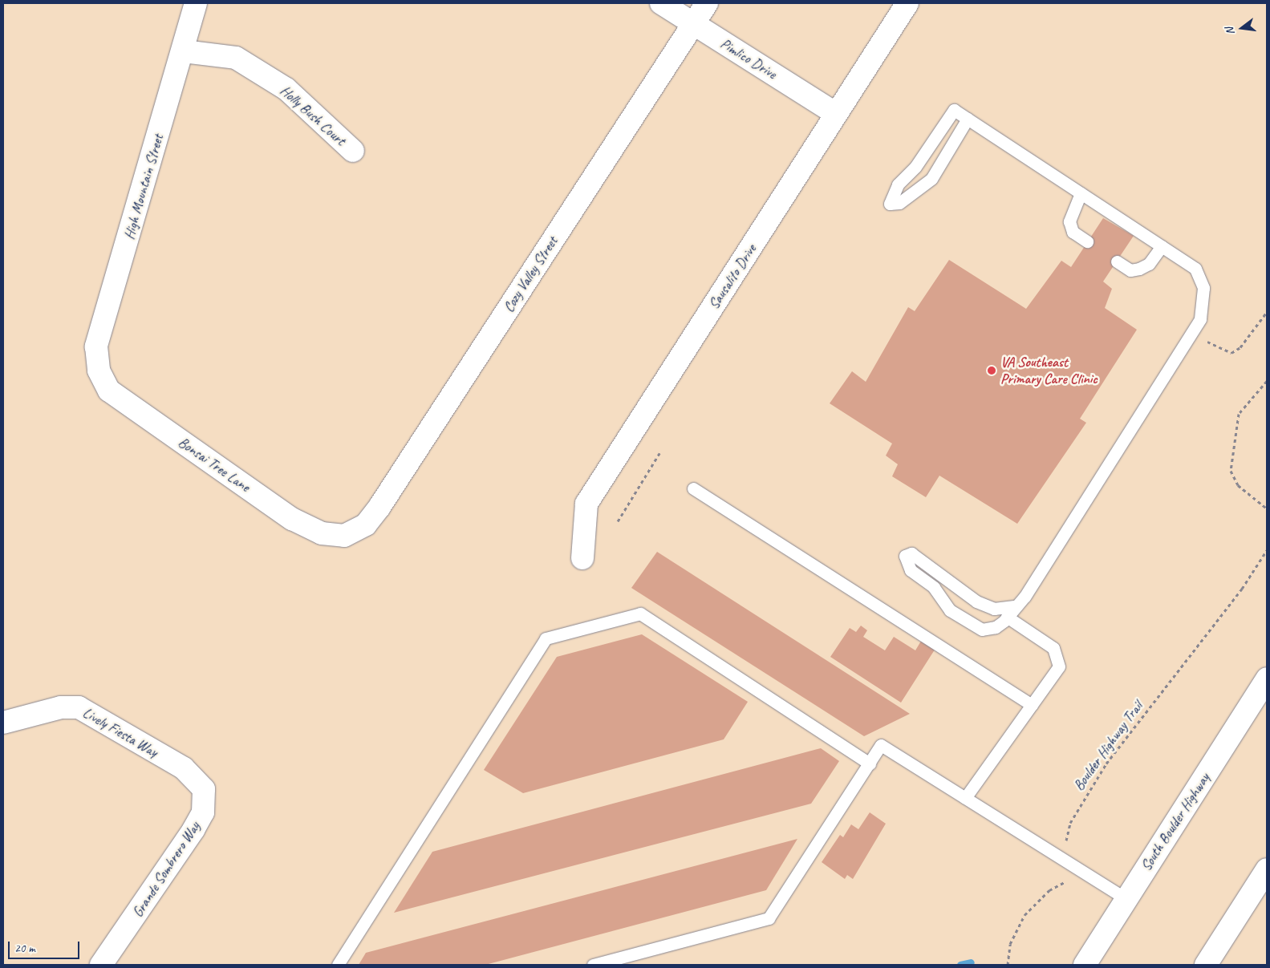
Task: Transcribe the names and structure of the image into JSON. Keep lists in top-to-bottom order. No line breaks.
{"streets":{"street":["Pimlico Drive","Holly Bush Court","High Mountain Street","Cozy Valley Street","Sausalito Drive","Bonsai Tree Lane","Lively Fiesta Way","South Boulder Highway","Grande Sombrero Way"],"path":["Boulder Highway Trail"]},"crossings":[["Pimlico Drive","Cozy Valley Street"],["Pimlico Drive","Sausalito Drive"],["Holly Bush Court","High Mountain Street"],["High Mountain Street","Bonsai Tree Lane"],["Cozy Valley Street","Bonsai Tree Lane"],["Lively Fiesta Way","Grande Sombrero Way"]],"places":["VA Southeast Primary Care Clinic"],"scale_bar":"20 m","north":"left"}
